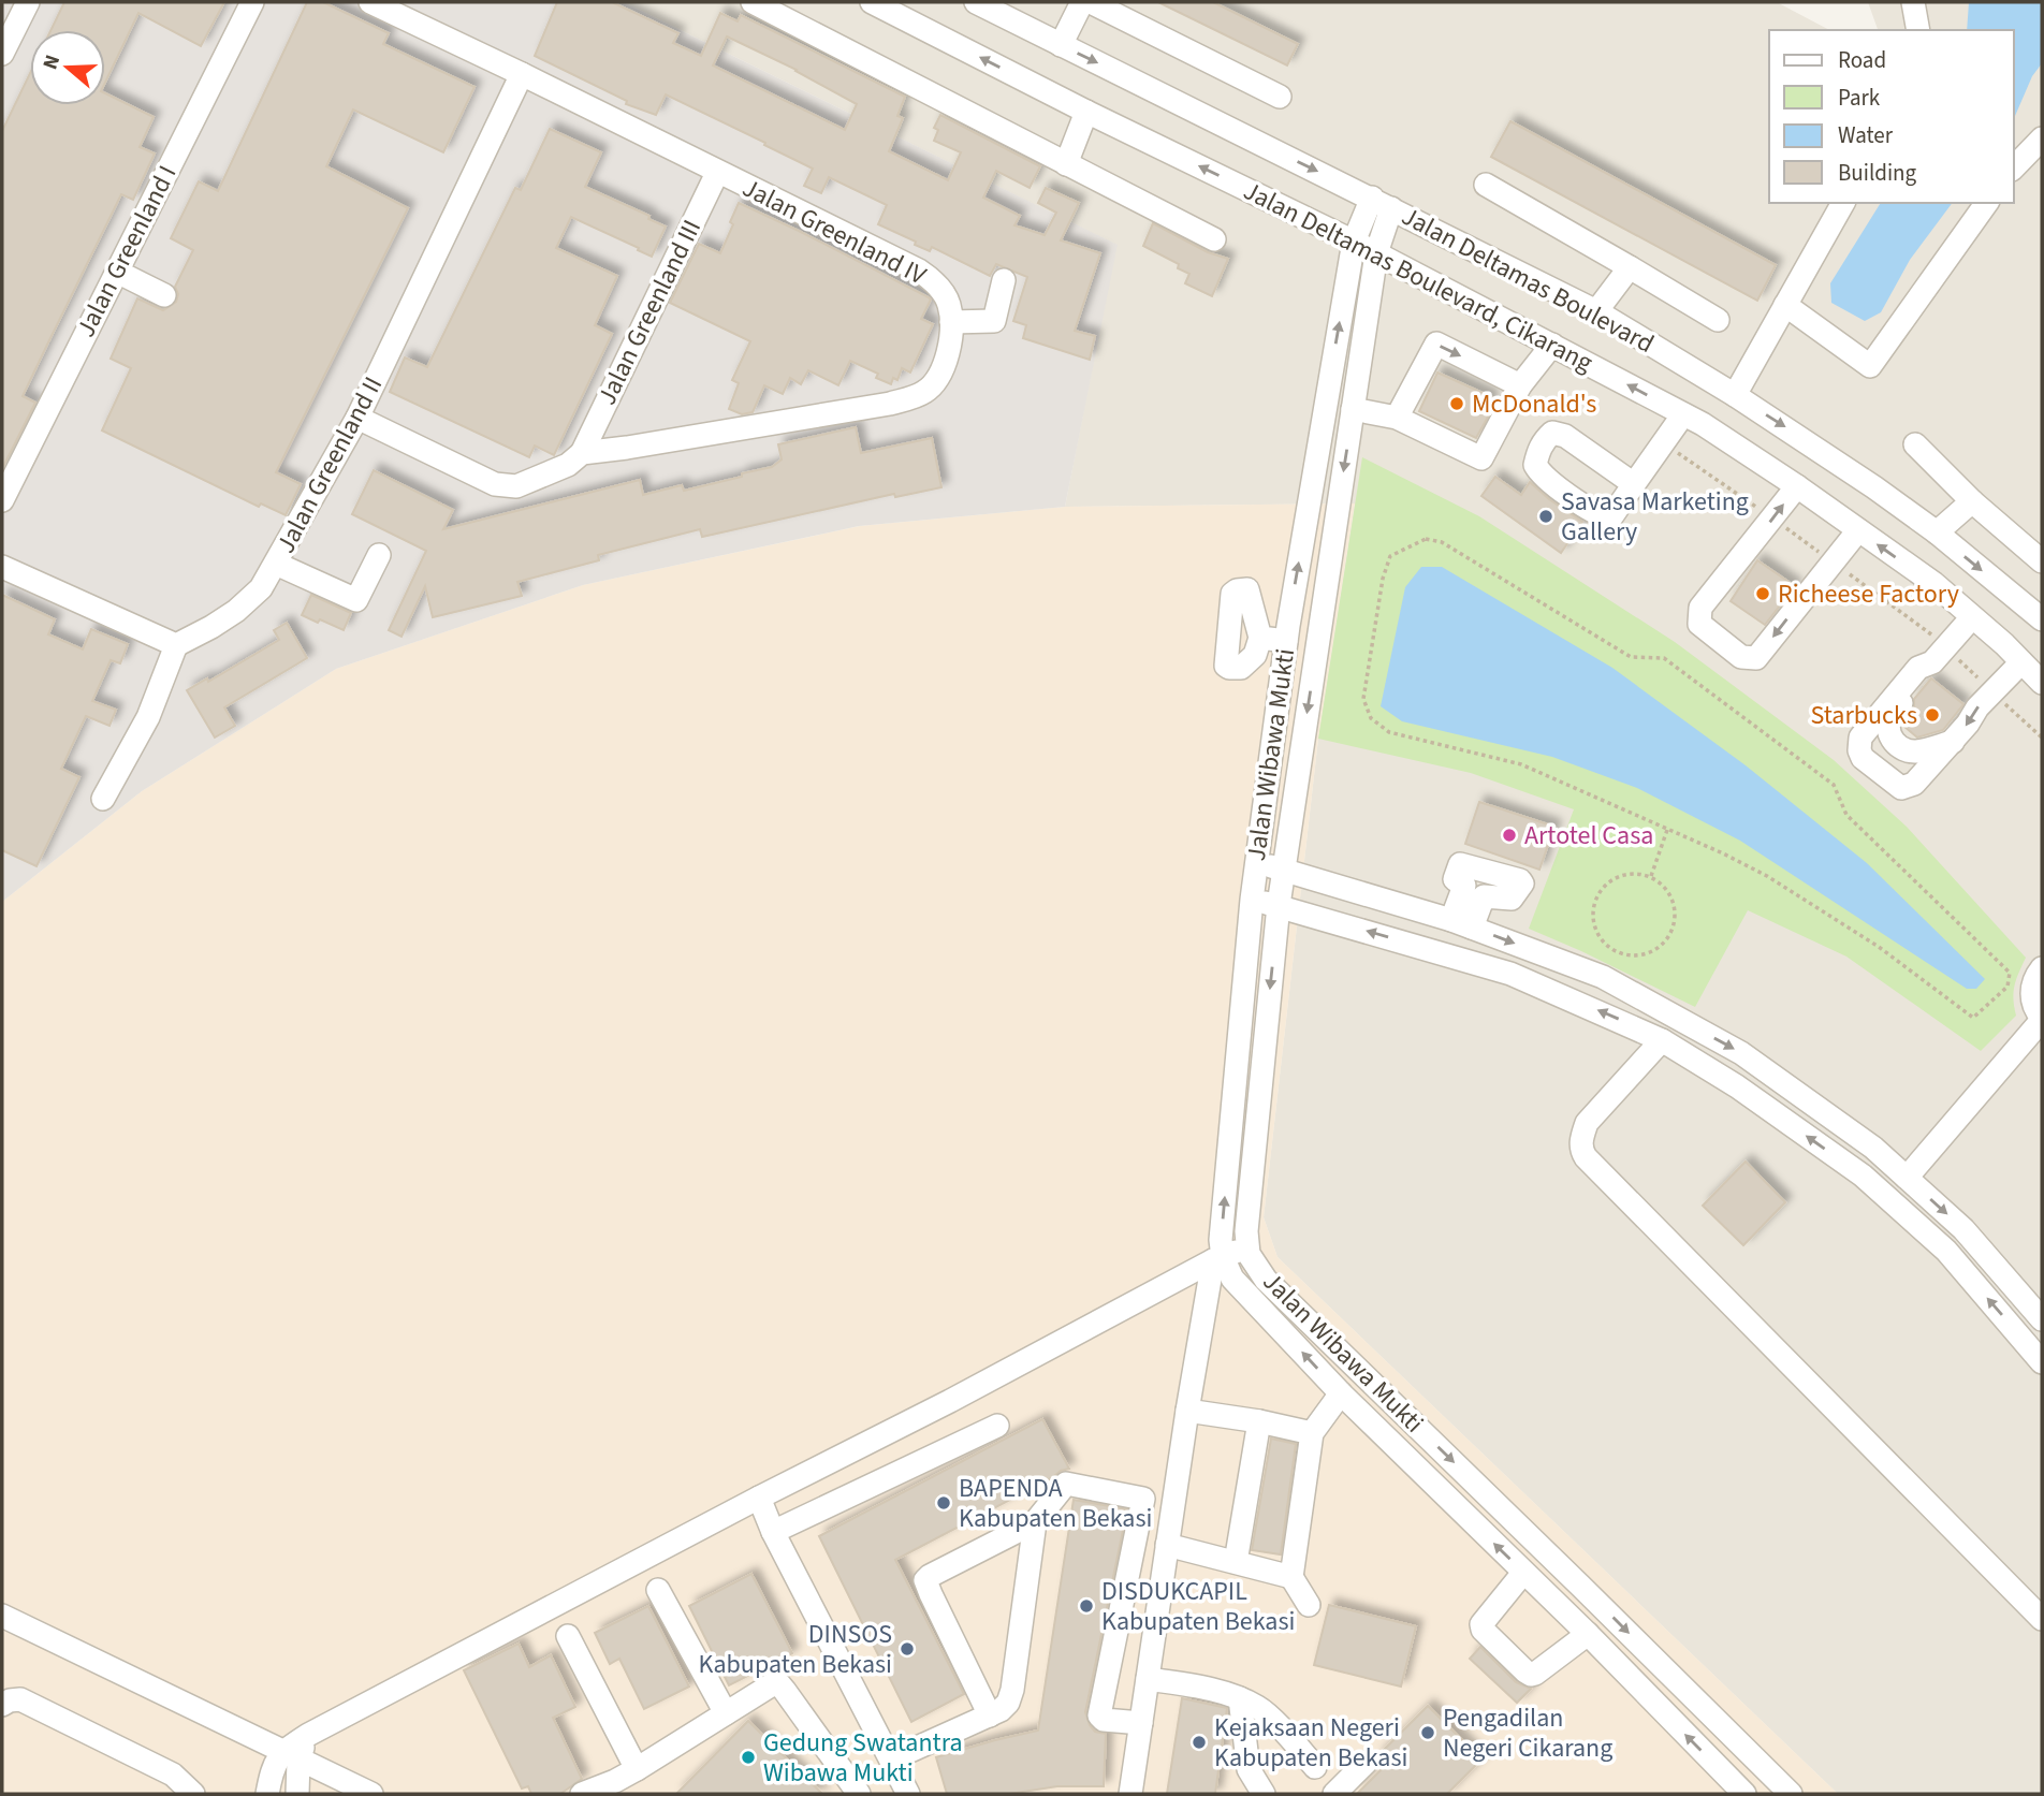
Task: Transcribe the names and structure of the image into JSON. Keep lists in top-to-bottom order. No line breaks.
{"streets":{"street":["Jalan Greenland IV","Jalan Greenland I","Jalan Deltamas Boulevard, Cikarang","Jalan Deltamas Boulevard","Jalan Greenland III","Jalan Greenland II","Jalan Wibawa Mukti"]},"crossings":[["Jalan Greenland IV","Jalan Greenland III"],["Jalan Greenland IV","Jalan Greenland II"],["Jalan Deltamas Boulevard, Cikarang","Jalan Wibawa Mukti"],["Jalan Deltamas Boulevard","Jalan Wibawa Mukti"]],"places":["McDonald's","Savasa Marketing Gallery","Richeese Factory","Starbucks","Artotel Casa","BAPENDA Kabupaten Bekasi","DISDUKCAPIL Kabupaten Bekasi","DINSOS Kabupaten Bekasi","Pengadilan Negeri Cikarang","Kejaksaan Negeri Kabupaten Bekasi","Gedung Swatantra Wibawa Mukti"],"legend":["Road","Park","Water","Building"],"north":"left"}
